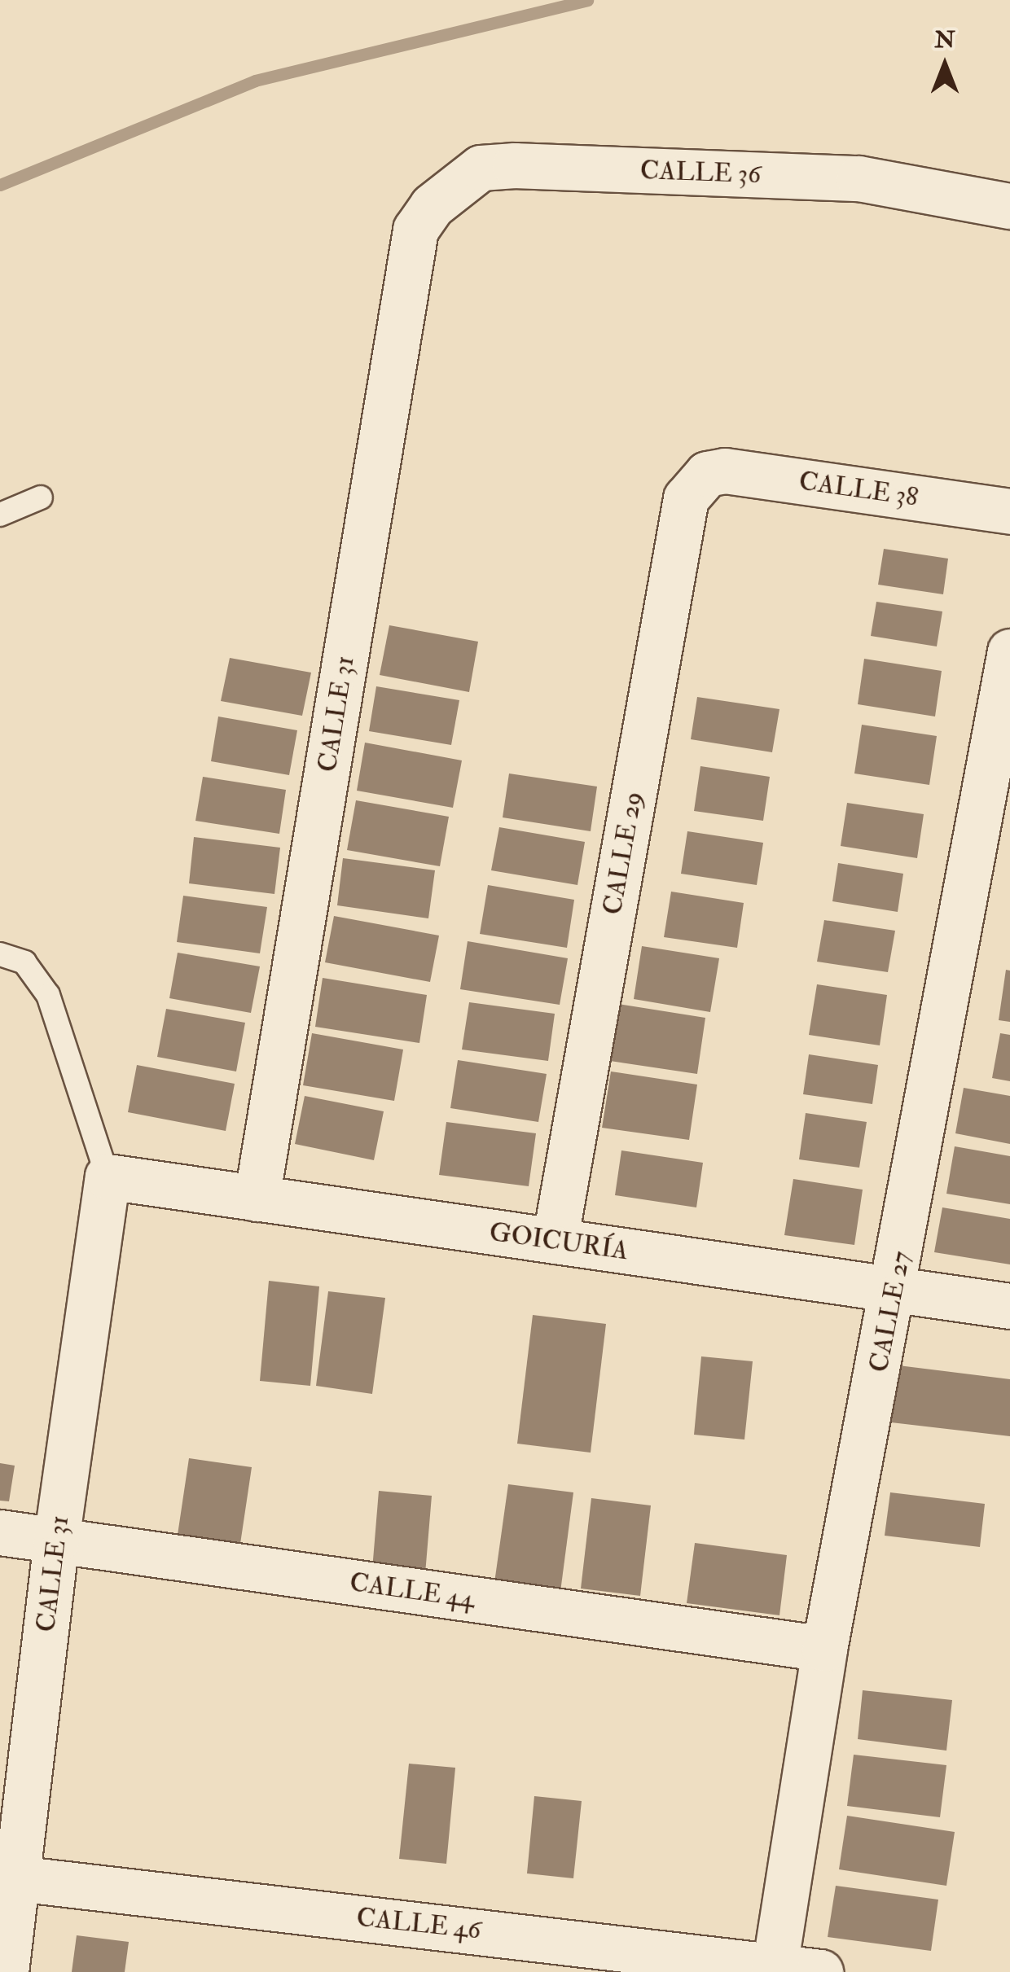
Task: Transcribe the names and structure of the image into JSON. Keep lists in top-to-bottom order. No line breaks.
{"streets":{"street":["CALLE 36","CALLE 38","CALLE 31","CALLE 29","GOICURÍA","CALLE 27","CALLE 44","CALLE 46"]},"crossings":[["CALLE 36","CALLE 31"],["CALLE 38","CALLE 29"],["CALLE 31","GOICURÍA"],["CALLE 31","CALLE 44"],["CALLE 31","CALLE 46"],["CALLE 29","GOICURÍA"],["GOICURÍA","CALLE 27"],["CALLE 27","CALLE 44"],["CALLE 27","CALLE 46"]],"north":"top"}
